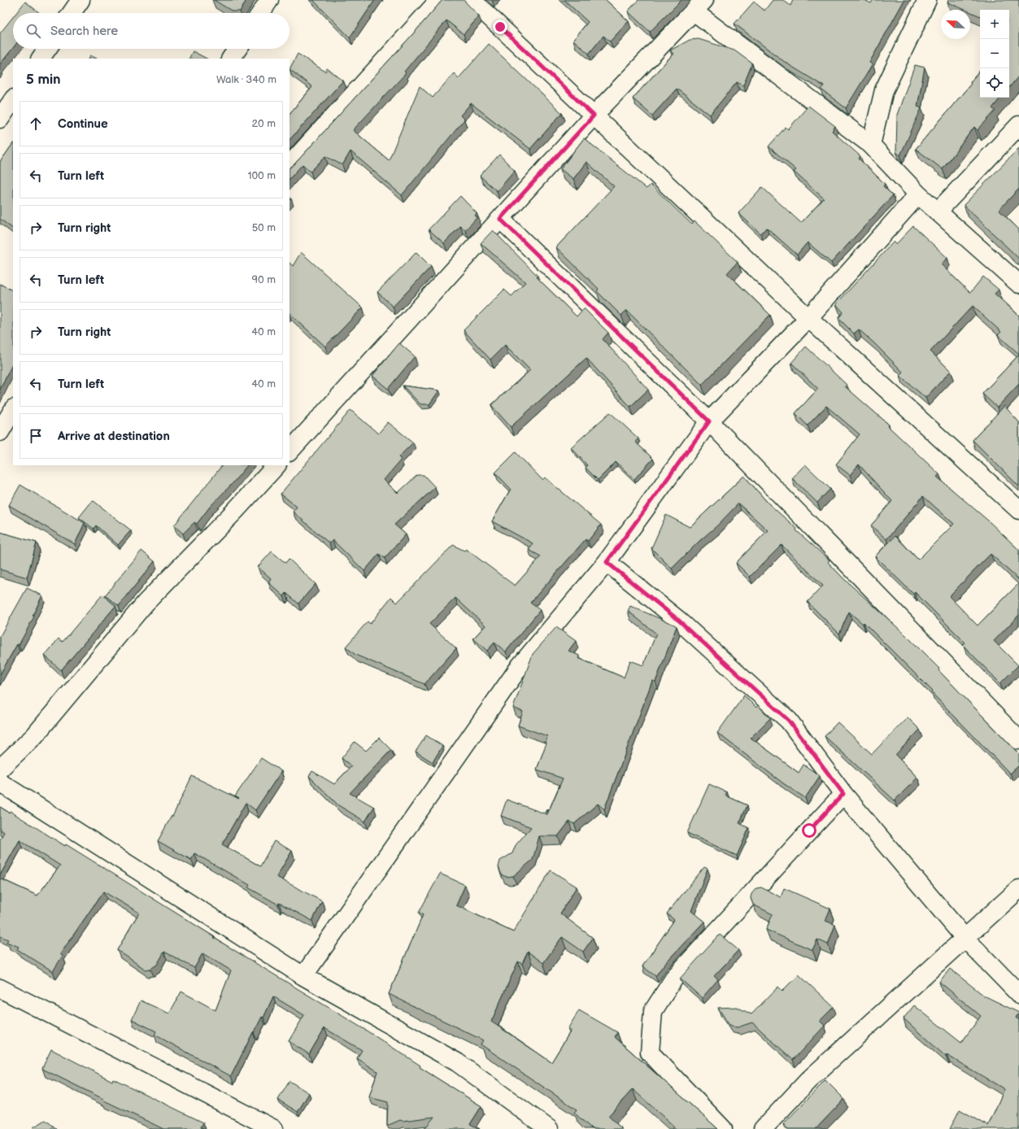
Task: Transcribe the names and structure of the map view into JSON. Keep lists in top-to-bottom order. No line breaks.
{"north":"top left","page":{"map_buttons":["+","−"],"search":"Search here","heading":["5 min","Walk · 340 m"],"list":[["Continue","20 m"],["Turn left","100 m"],["Turn right","50 m"],["Turn left","90 m"],["Turn right","40 m"],["Turn left","40 m"],"Arrive at destination"]}}
